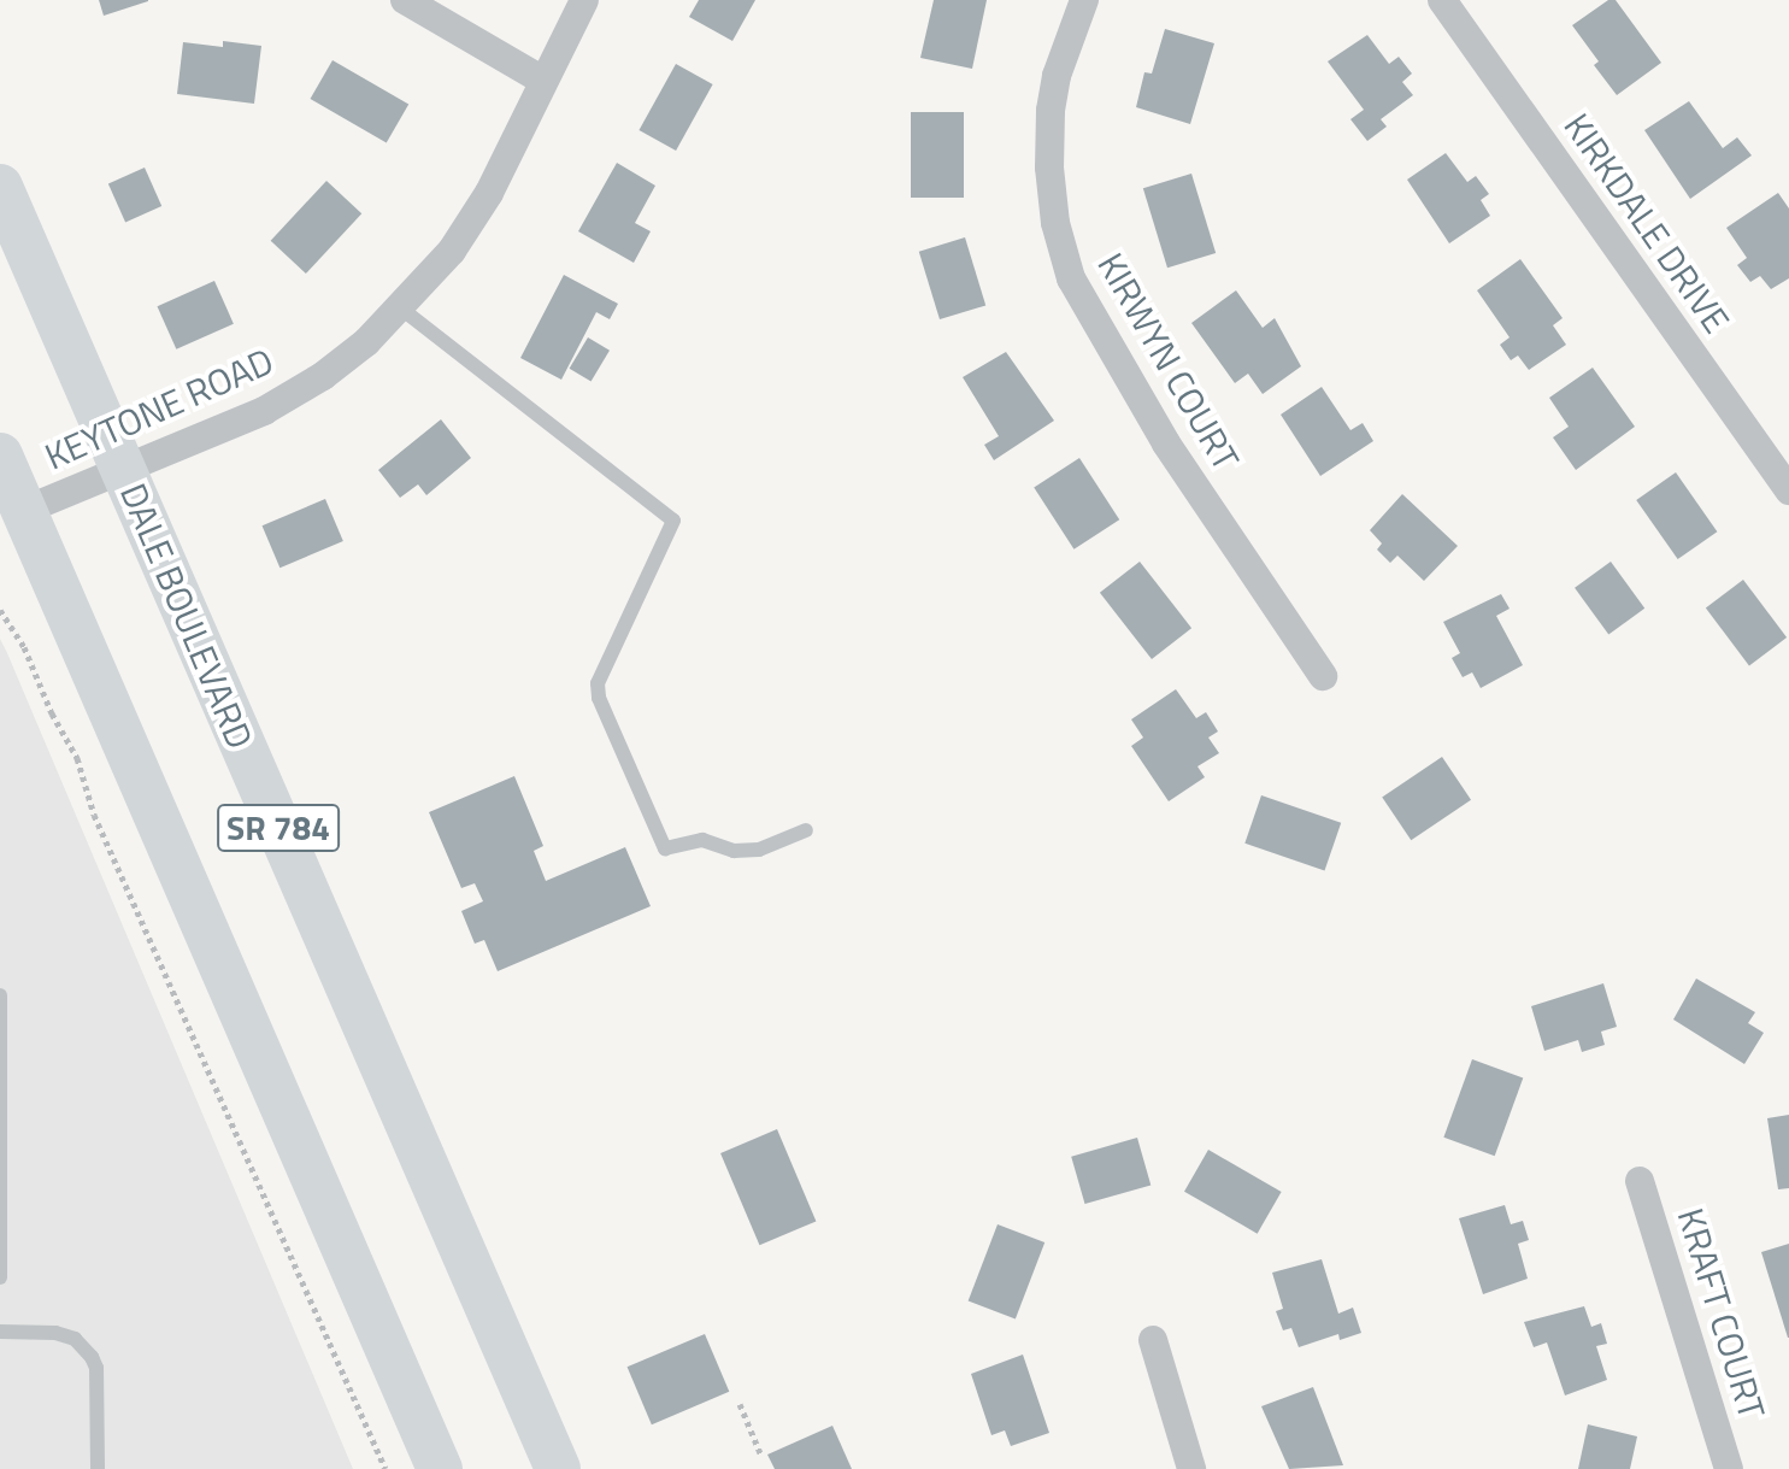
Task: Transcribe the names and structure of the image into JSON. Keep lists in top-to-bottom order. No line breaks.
{"streets":{"main road":["DALE BOULEVARD","SR 784"],"street":["KIRKDALE DRIVE","KIRWYN COURT","KEYTONE ROAD","KRAFT COURT"]},"crossings":[["KEYTONE ROAD","DALE BOULEVARD"],["KEYTONE ROAD","SR 784"]]}
